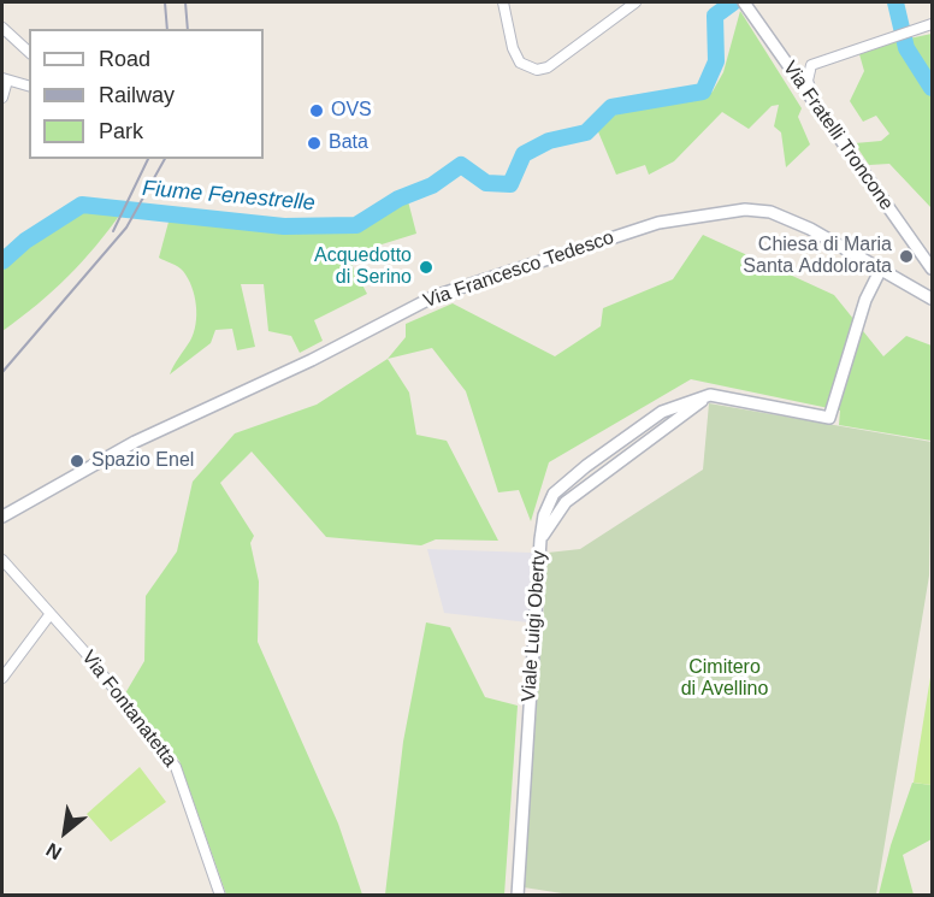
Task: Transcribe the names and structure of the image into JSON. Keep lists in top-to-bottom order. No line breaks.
{"streets":{"street":["Via Fratelli Troncone","Via Francesco Tedesco","Viale Luigi Oberty","Via Fontanatetta"]},"crossings":[["Via Francesco Tedesco","Viale Luigi Oberty"]],"water":["Fiume Fenestrelle"],"parks":["Cimitero di Avellino"],"places":["OVS","Bata","Chiesa di Maria Santa Addolorata","Acquedotto di Serino","Spazio Enel"],"legend":["Road","Railway","Park"],"north":"bottom left"}
